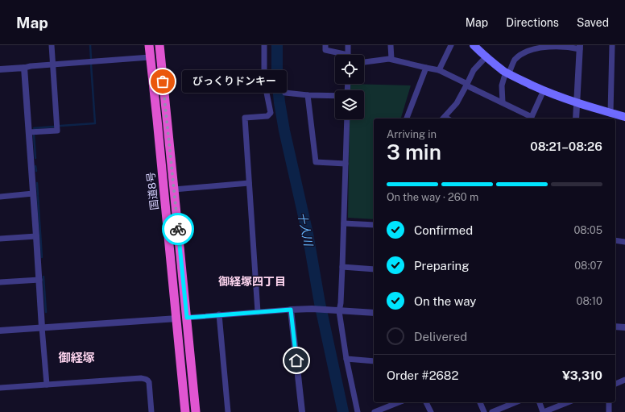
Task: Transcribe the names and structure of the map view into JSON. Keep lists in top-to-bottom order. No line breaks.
{"streets":{"highway":["国道8号"]},"districts":["御経塚四丁目","御経塚"],"water":["十人川"],"places":["びっくりドンキー"],"page":{"header":"Map","nav":["Map","Directions","Saved"],"bubble":"びっくりドンキー","heading":["3 min","Arriving in","08:21–08:26"],"panel":["Order #2682","¥3,310"],"bar":"On the way · 260 m","list":[["Confirmed","08:05"],["Preparing","08:07"],["On the way","08:10"],"Delivered"]}}
